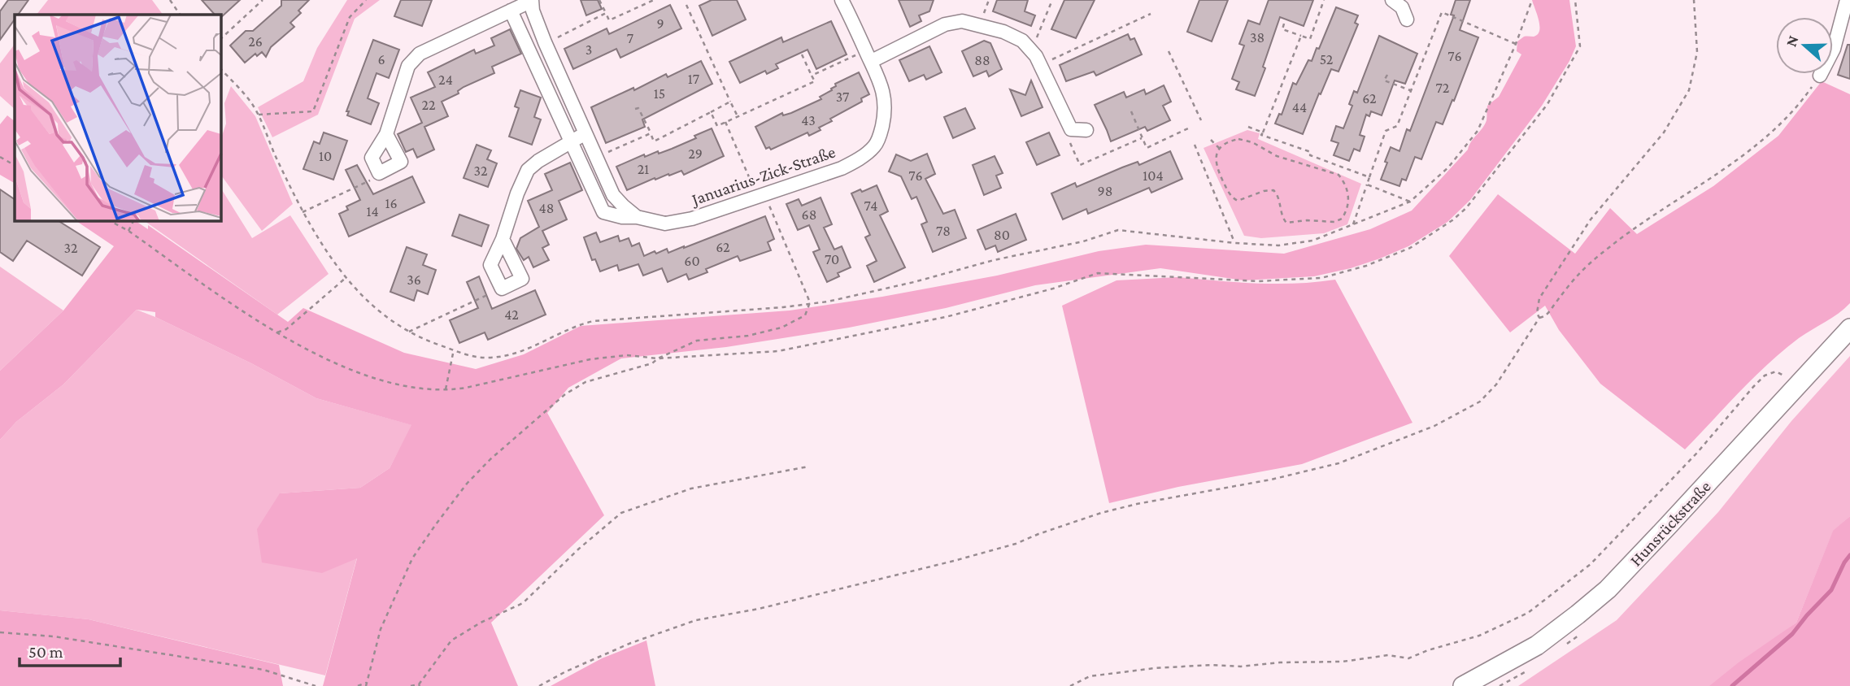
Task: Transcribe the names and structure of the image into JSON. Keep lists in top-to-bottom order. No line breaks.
{"streets":{"main road":["Hunsrückstraße"],"street":["Januarius-Zick-Straße"]},"house_numbers":["9","38","7","26","3","76","6","52","88","17","24","72","15","37","62","22","44","43","29","10","21","32","76","104","98","16","74","48","14","68","78","80","62","32","70","60","36","42"],"scale_bar":"50 m","north":"left"}
